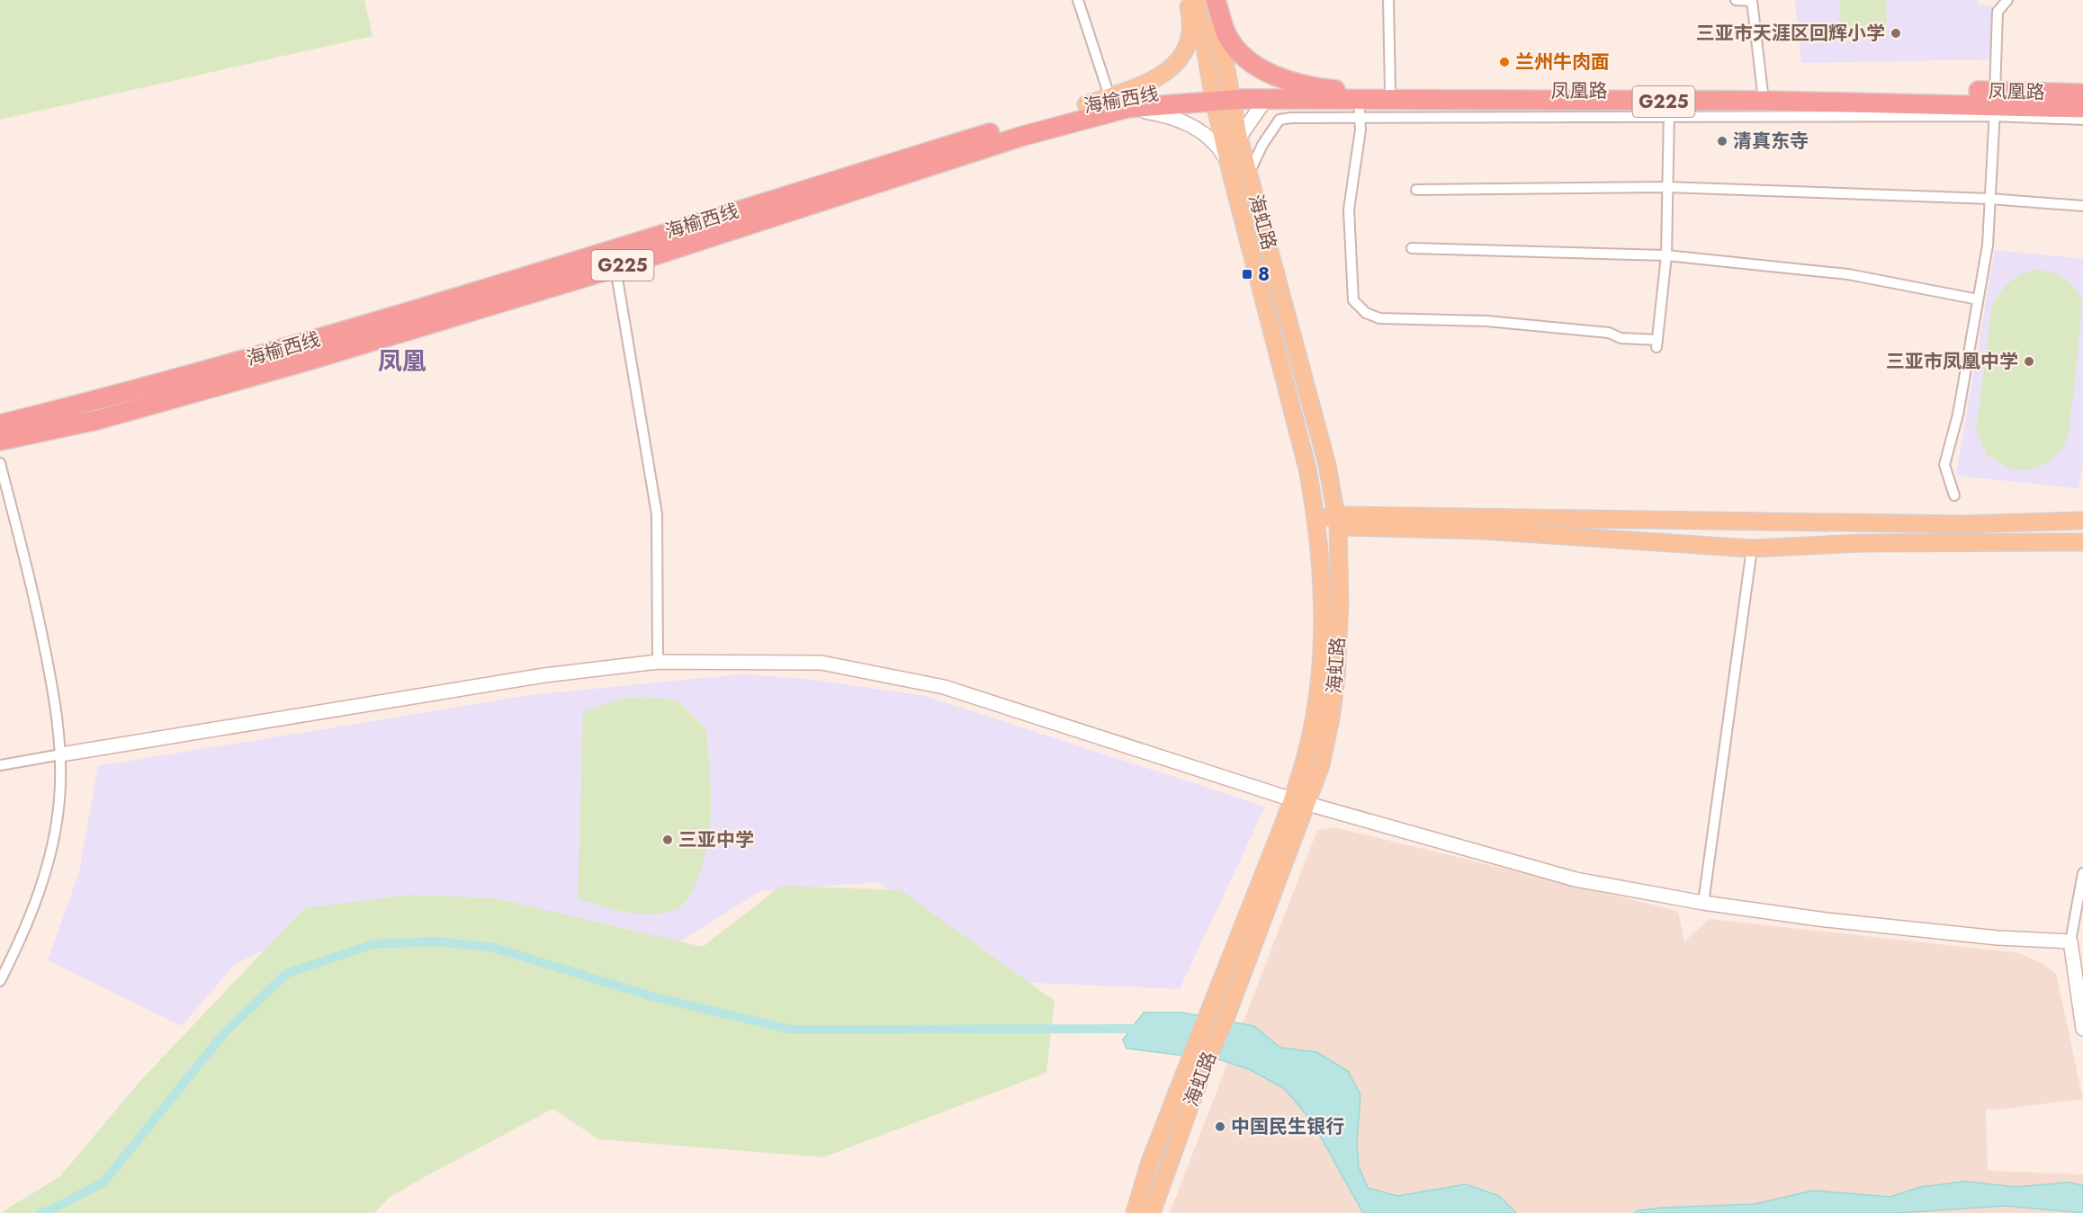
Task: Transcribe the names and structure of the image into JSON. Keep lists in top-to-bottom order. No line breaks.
{"streets":{"highway":["凤凰路","海榆西线","G225"],"main road":["海虹路"]},"crossings":[["凤凰路","海榆西线"],["凤凰路","海虹路"],["海榆西线","海虹路"]],"districts":["凤凰"],"places":{"other":["三亚市天涯区回辉小学","兰州牛肉面","清真东寺","三亚市凤凰中学","三亚中学","中国民生银行"],"transit":["8"]}}
